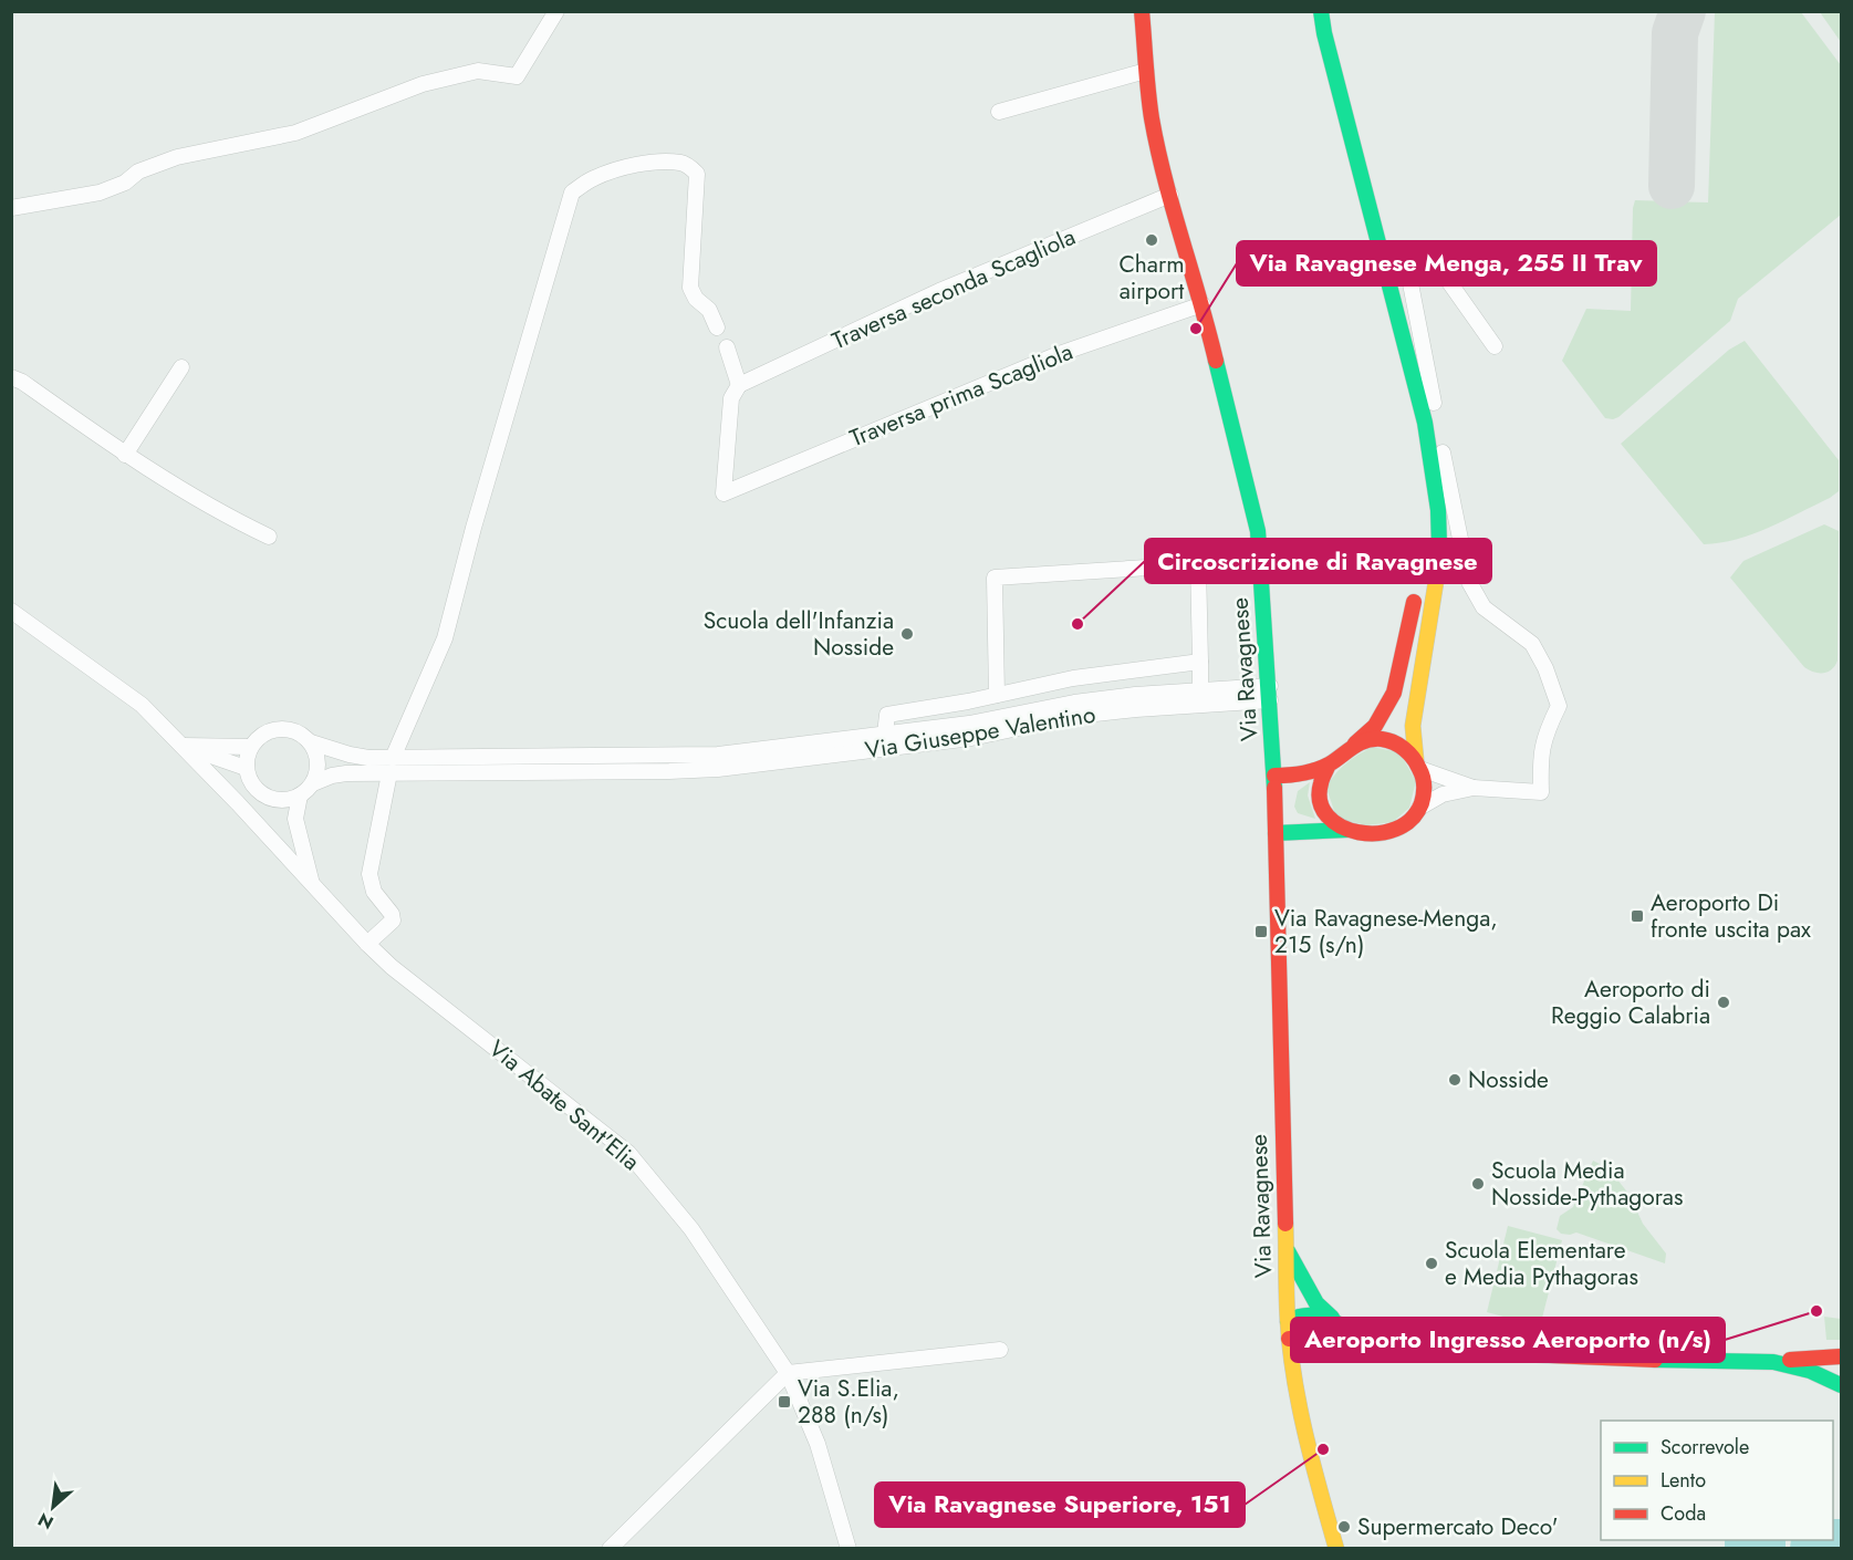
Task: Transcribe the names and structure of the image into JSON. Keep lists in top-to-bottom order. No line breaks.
{"streets":{"main road":["Via Ravagnese"],"street":["Traversa seconda Scagliola","Traversa prima Scagliola","Via Giuseppe Valentino","Via Abate Sant'Elia"]},"crossings":[["Traversa seconda Scagliola","Traversa prima Scagliola"],["Traversa seconda Scagliola","Via Ravagnese"],["Traversa prima Scagliola","Via Ravagnese"],["Via Ravagnese","Via Giuseppe Valentino"],["Via Giuseppe Valentino","Via Abate Sant'Elia"]],"places":{"other":["Charm airport","Via Ravagnese Menga, 255 II Trav","Circoscrizione di Ravagnese","Scuola dell'Infanzia Nosside","Aeroporto di Reggio Calabria","Nosside","Scuola Media Nosside-Pythagoras","Scuola Elementare e Media Pythagoras","Aeroporto Ingresso Aeroporto (n/s)","Via Ravagnese Superiore, 151","Supermercato Deco'"],"transit":["Aeroporto Di fronte uscita pax","Via Ravagnese-Menga, 215 (s/n)","Via S.Elia, 288 (n/s)"]},"legend":["Scorrevole","Lento","Coda"],"north":"bottom left"}
